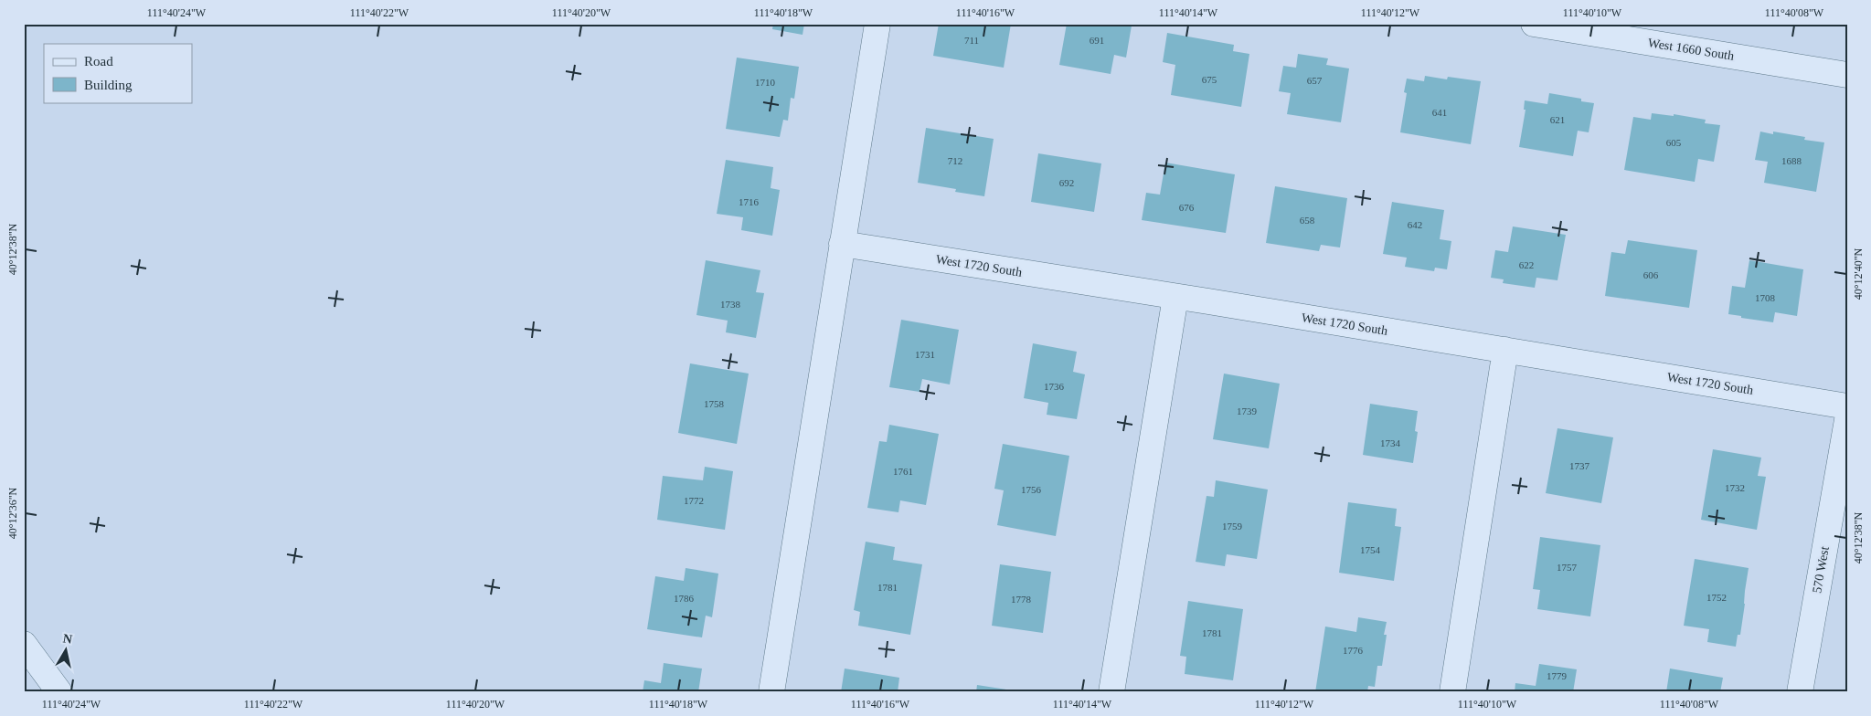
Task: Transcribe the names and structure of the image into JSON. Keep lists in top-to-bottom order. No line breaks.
{"streets":{"street":["West 1660 South","West 1720 South","570 West"]},"house_numbers":["711","691","675","657","1710","641","621","605","712","1688","692","1716","676","658","642","622","606","1708","1738","1731","1736","1758","1739","1734","1737","1761","1732","1756","1772","1759","1754","1757","1781","1752","1786","1778","1781","1776","1779"],"legend":["Road","Building"],"north":"top","coordinates":["111°40'24\"W","111°40'22\"W","111°40'20\"W","111°40'18\"W","111°40'16\"W","111°40'14\"W","111°40'12\"W","111°40'10\"W","111°40'08\"W","40°12'38\"N","40°12'40\"N","40°12'36\"N"]}
